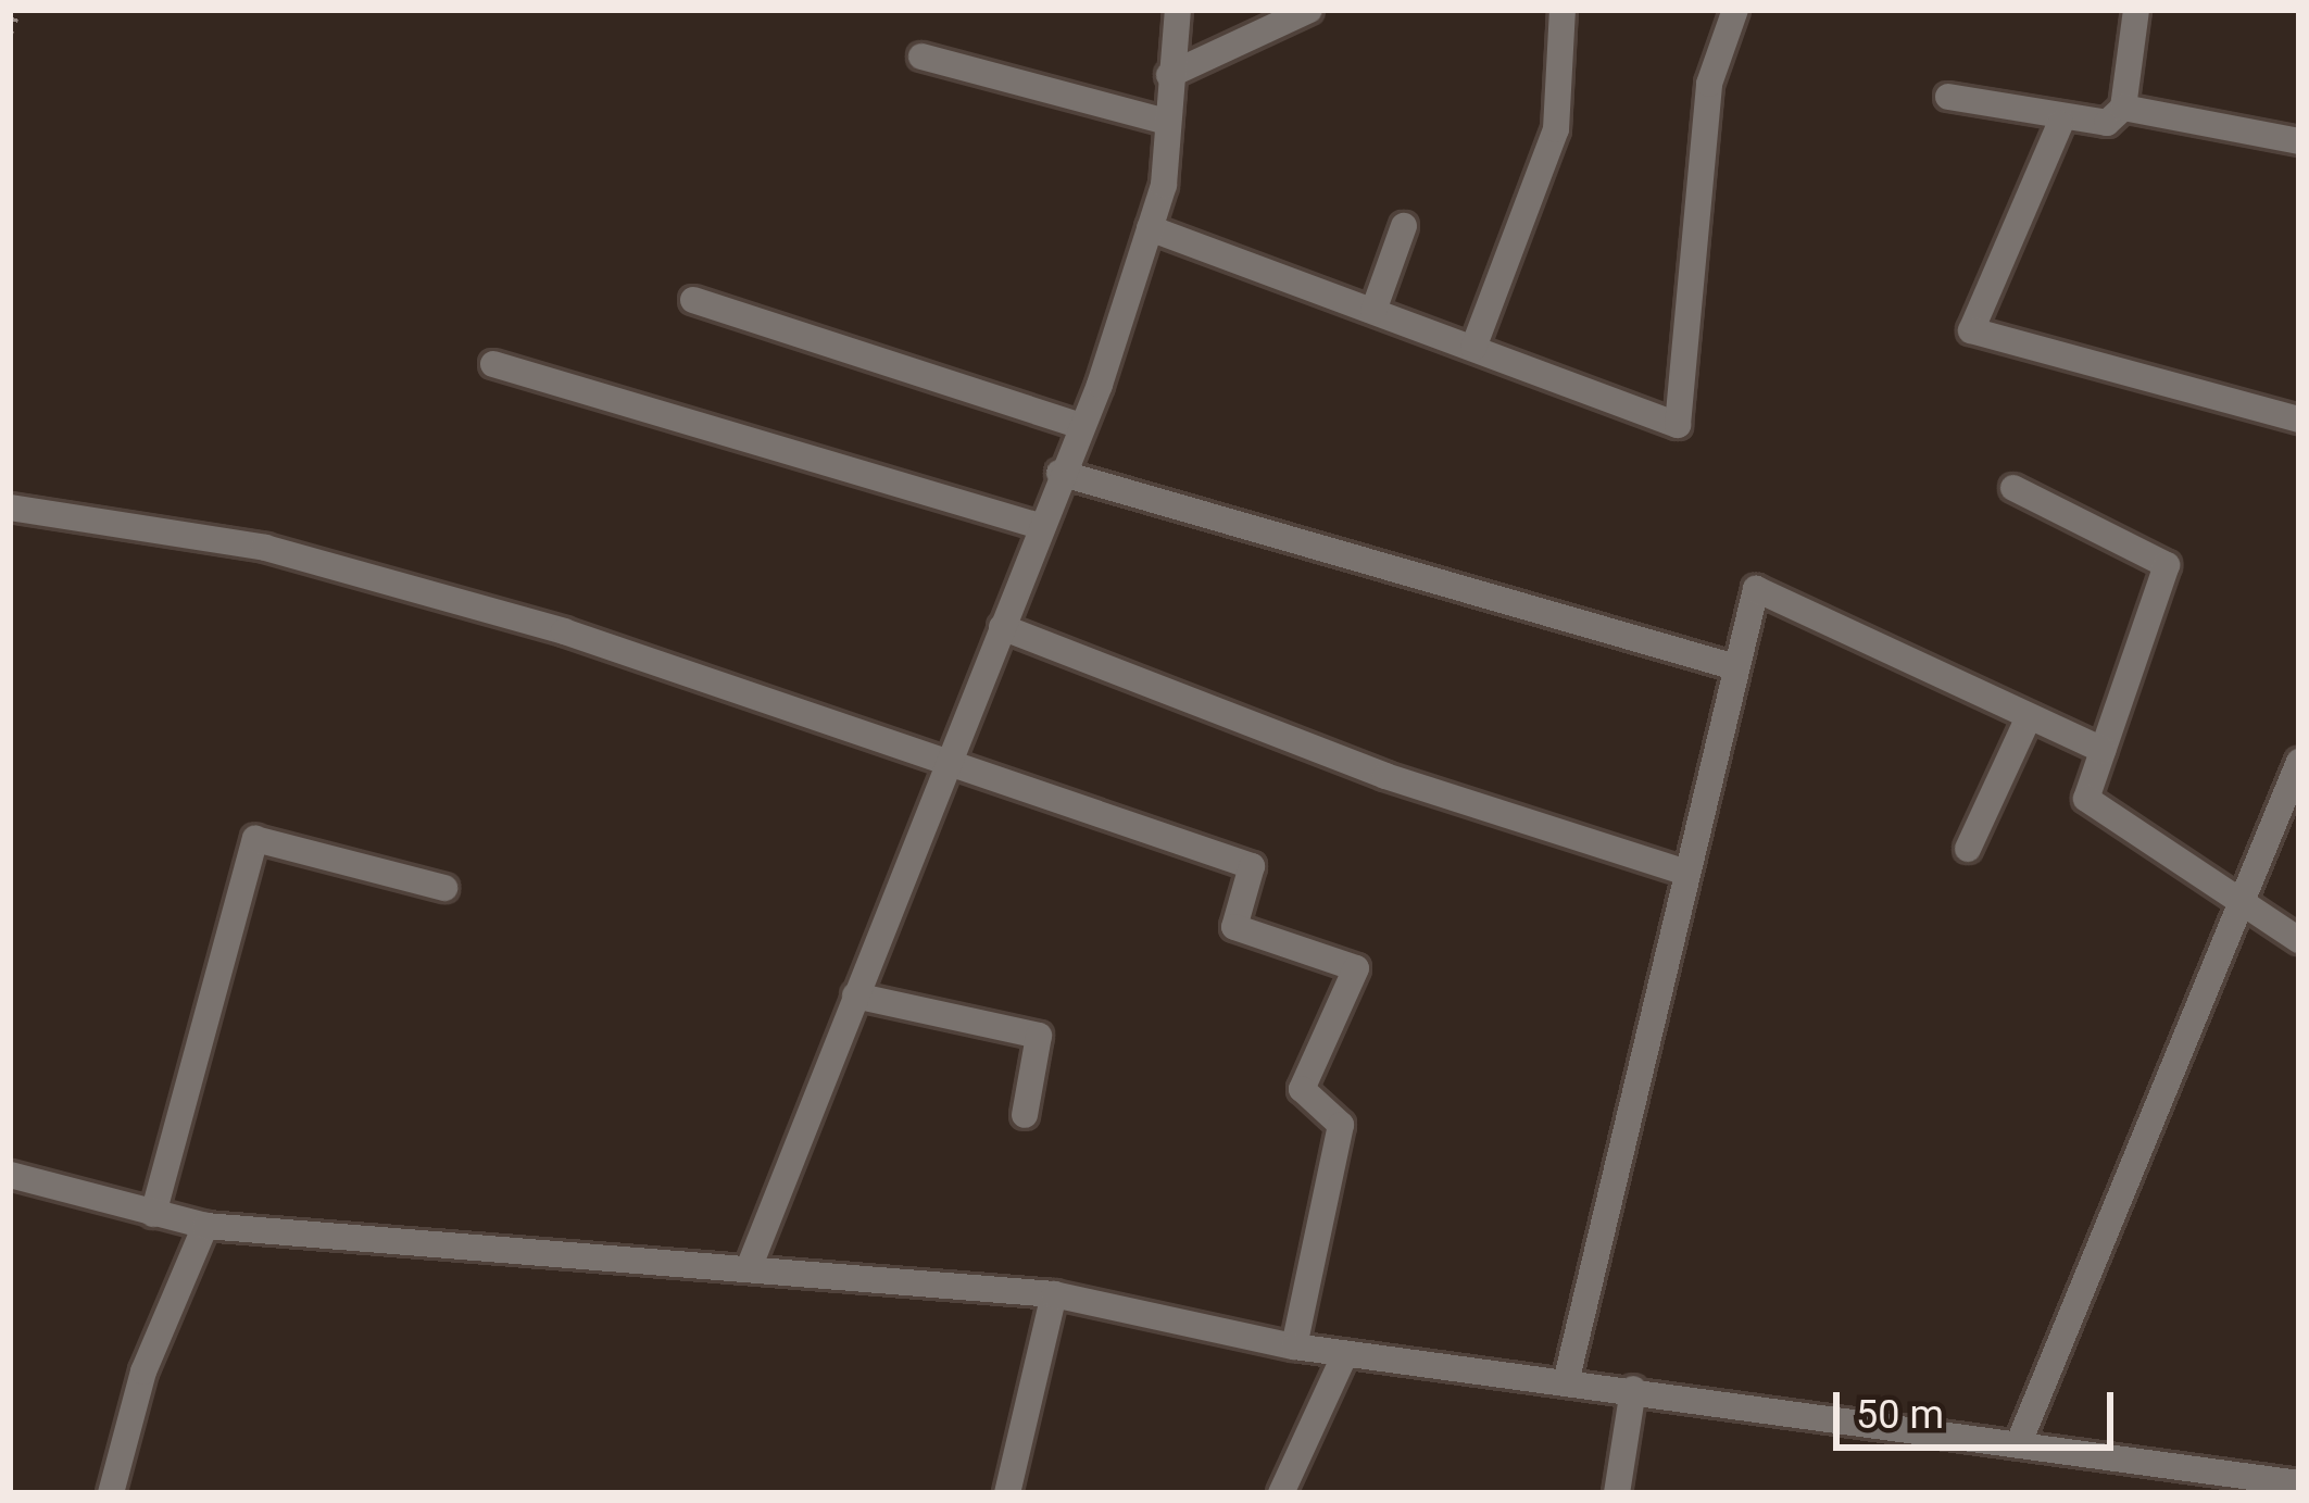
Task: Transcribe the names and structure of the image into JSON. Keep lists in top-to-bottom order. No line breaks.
{"scale_bar":"50 m"}
